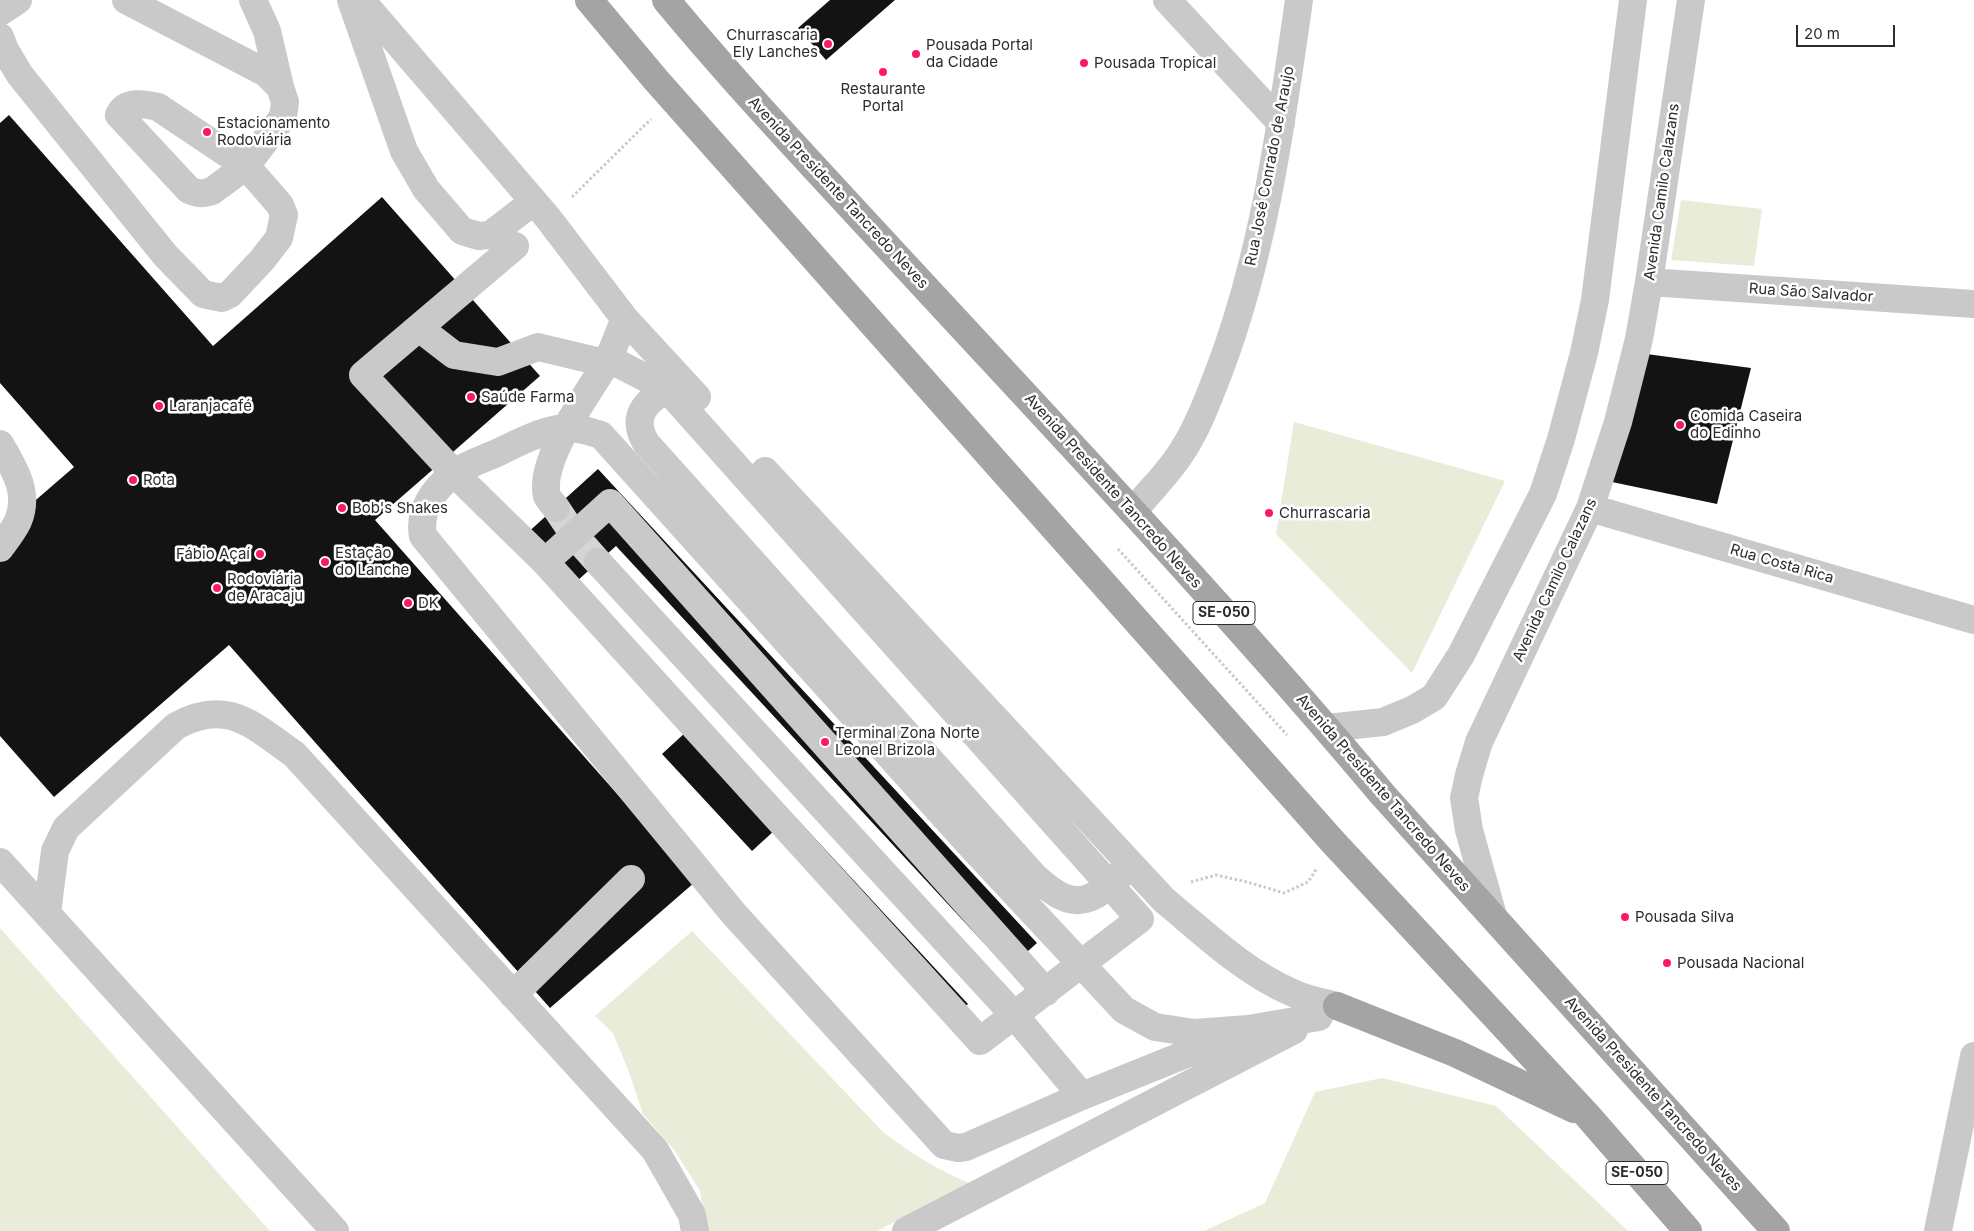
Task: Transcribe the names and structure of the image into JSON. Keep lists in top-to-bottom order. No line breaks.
{"streets":{"main road":["Avenida Presidente Tancredo Neves","SE-050"],"street":["Rua José Conrado de Araujo","Avenida Camilo Calazans","Rua São Salvador","Rua Costa Rica"]},"crossings":[["Rua José Conrado de Araujo","Avenida Presidente Tancredo Neves"],["Avenida Camilo Calazans","Avenida Presidente Tancredo Neves"],["Avenida Camilo Calazans","Rua São Salvador"],["Avenida Camilo Calazans","Rua Costa Rica"]],"places":["Churrascaria Ely Lanches","Pousada Portal da Cidade","Pousada Tropical","Restaurante Portal","Estacionamento Rodoviária","Saúde Farma","Laranjacafé","Comida Caseira do Edinho","Rota","Bob's Shakes","Churrascaria","Fábio Açaí","Estação do Lanche","Rodoviária de Aracaju","DK","Terminal Zona Norte Leonel Brizola","Pousada Silva","Pousada Nacional"],"scale_bar":"20 m"}
